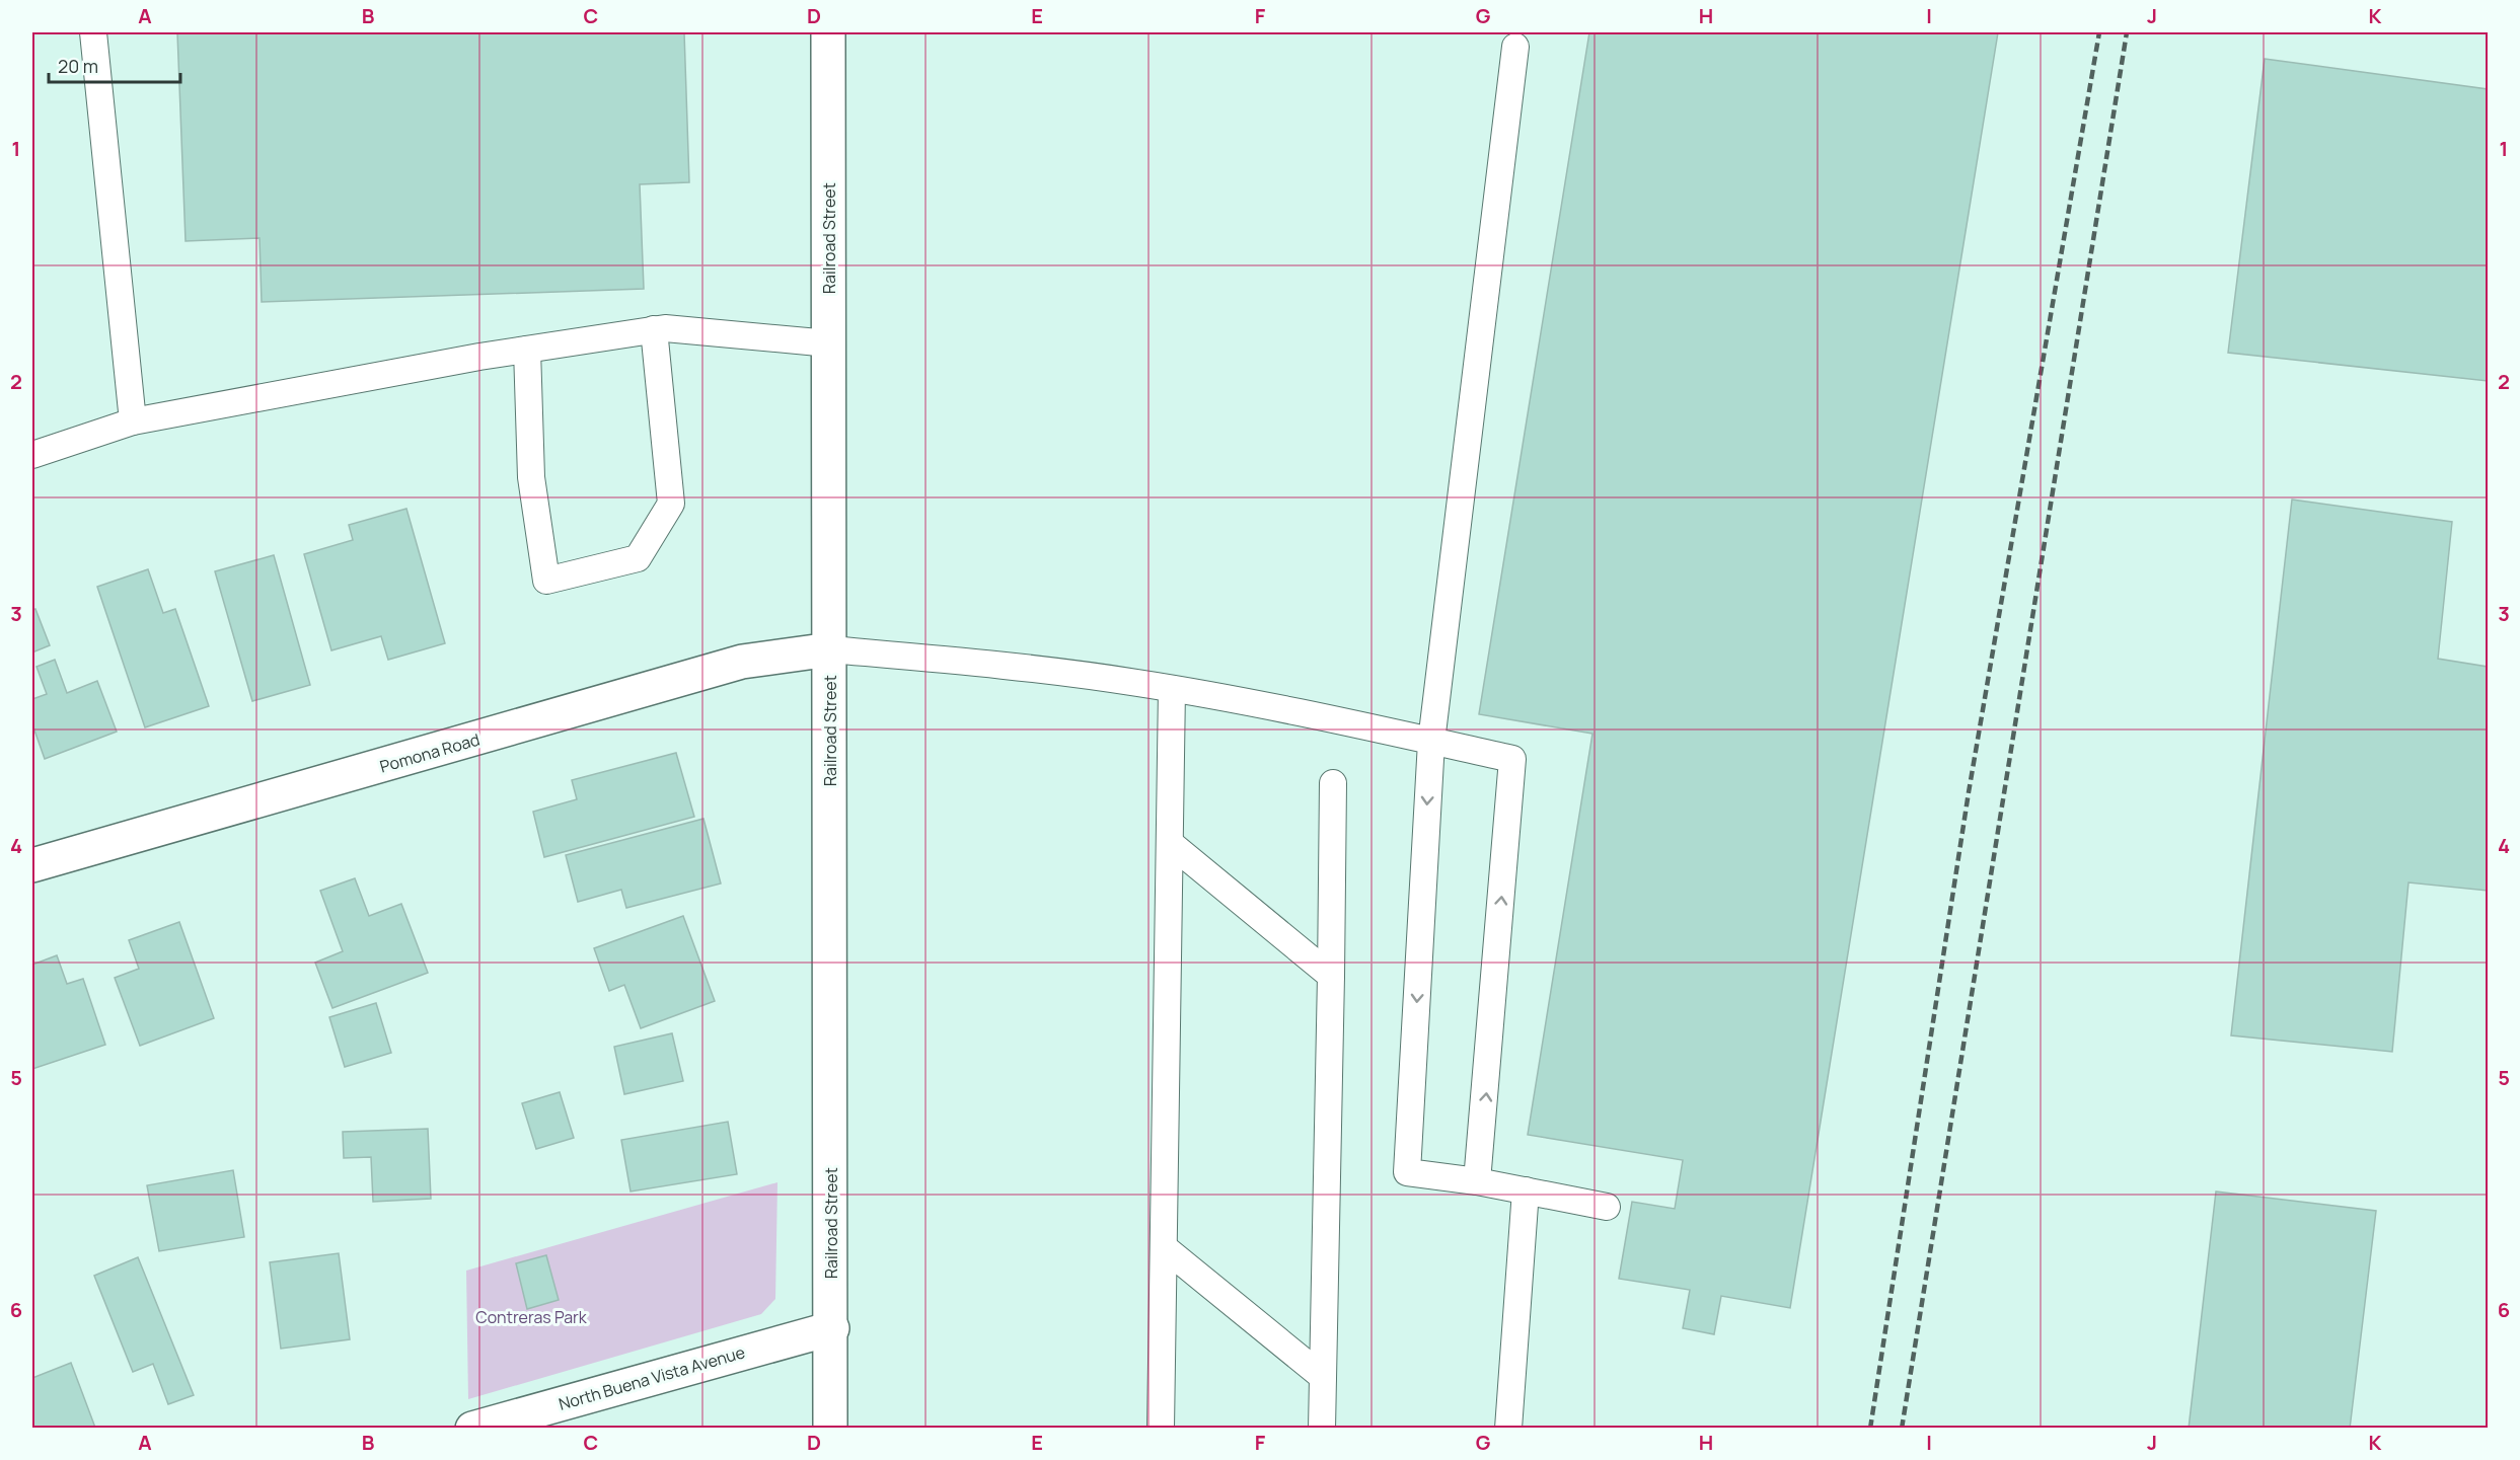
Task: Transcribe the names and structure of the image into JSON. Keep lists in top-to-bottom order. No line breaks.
{"streets":{"main road":["Railroad Street","Pomona Road","North Buena Vista Avenue"]},"crossings":[["Railroad Street","Pomona Road"],["Railroad Street","North Buena Vista Avenue"]],"parks":["Contreras Park"],"scale_bar":"20 m","grid":{"columns":["A","B","C","D","E","F","G","H","I","J","K"],"rows":["1","2","3","4","5","6"]}}
